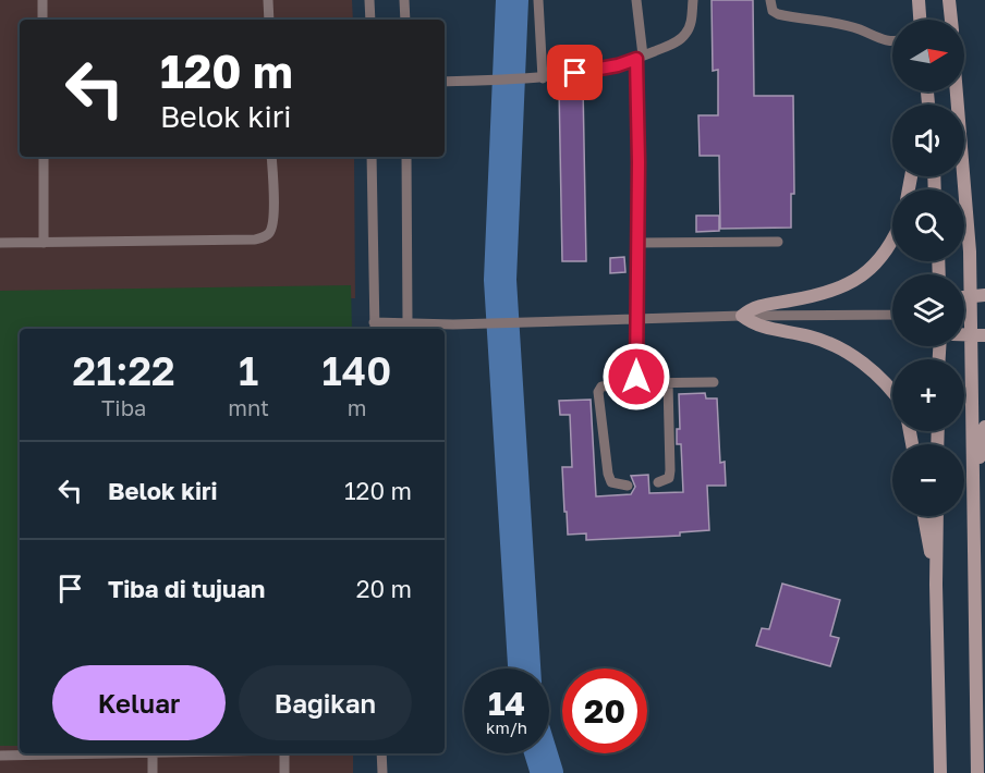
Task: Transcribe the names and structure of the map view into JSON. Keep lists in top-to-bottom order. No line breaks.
{"north":"right","page":{"map_buttons":["+","−"],"turn":["120 m","Belok kiri"],"eta":["21:22","Tiba","1","mnt","140","m"],"list":[{"name":"Belok kiri","value":"120 m"},{"name":"Tiba di tujuan","value":"20 m"}],"buttons":["Keluar","Bagikan"],"speed":"14 km/h","limit":"20"}}
